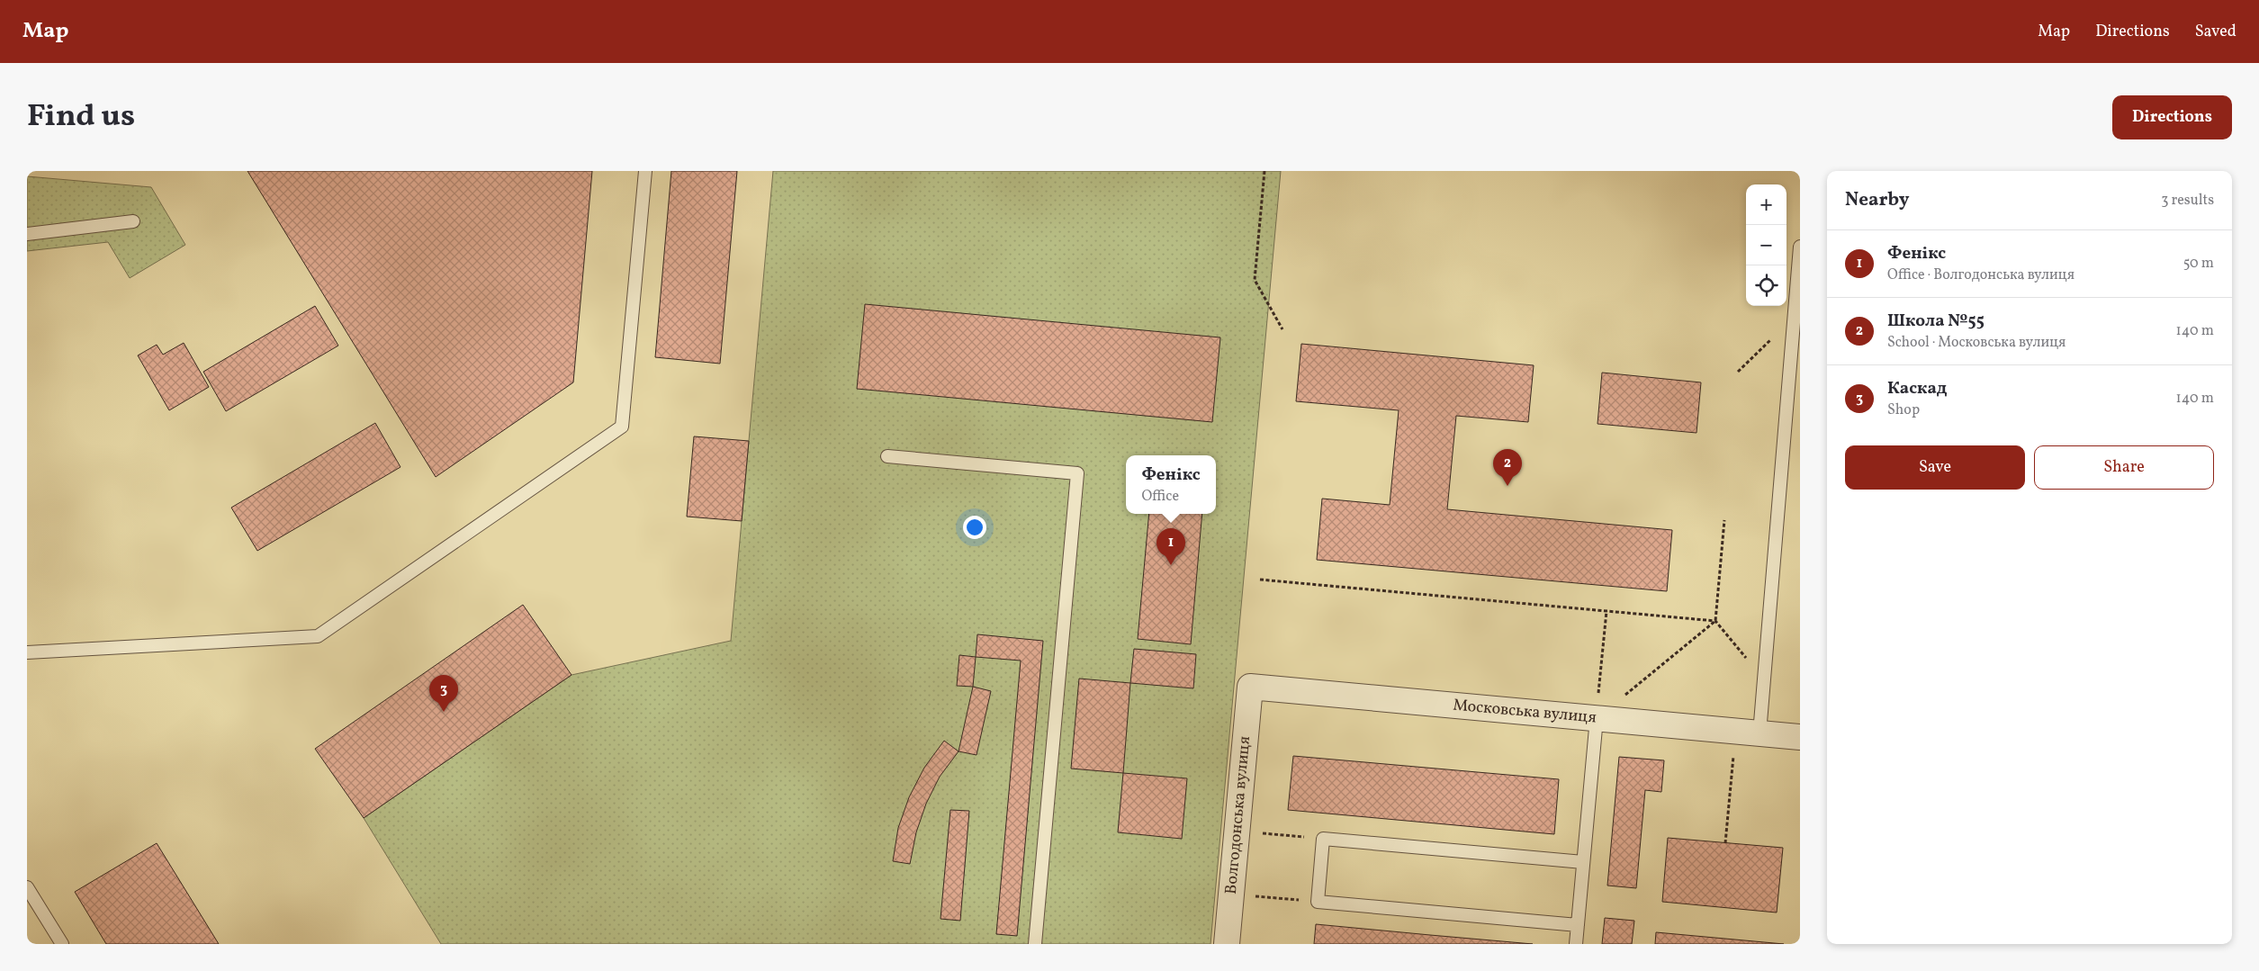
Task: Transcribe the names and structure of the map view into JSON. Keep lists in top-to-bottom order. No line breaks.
{"streets":{"street":["Московська вулиця","Волгодонська вулиця"]},"crossings":[["Московська вулиця","Волгодонська вулиця"]],"page":{"header":"Map","nav":["Map","Directions","Saved"],"title":"Find us","buttons":["Directions",["Save","Share"]],"heading":["Nearby","3 results"],"map_buttons":["+","−"],"list":[{"mark":"1","name":"Фенікс","note":"Office · Волгодонська вулиця","value":"50 m"},{"mark":"2","name":"Школа №55","note":"School · Московська вулиця","value":"140 m"},{"mark":"3","name":"Каскад","note":"Shop","value":"140 m"}],"pins":["2","1","3"],"popup":["Фенікс","Office"]}}
